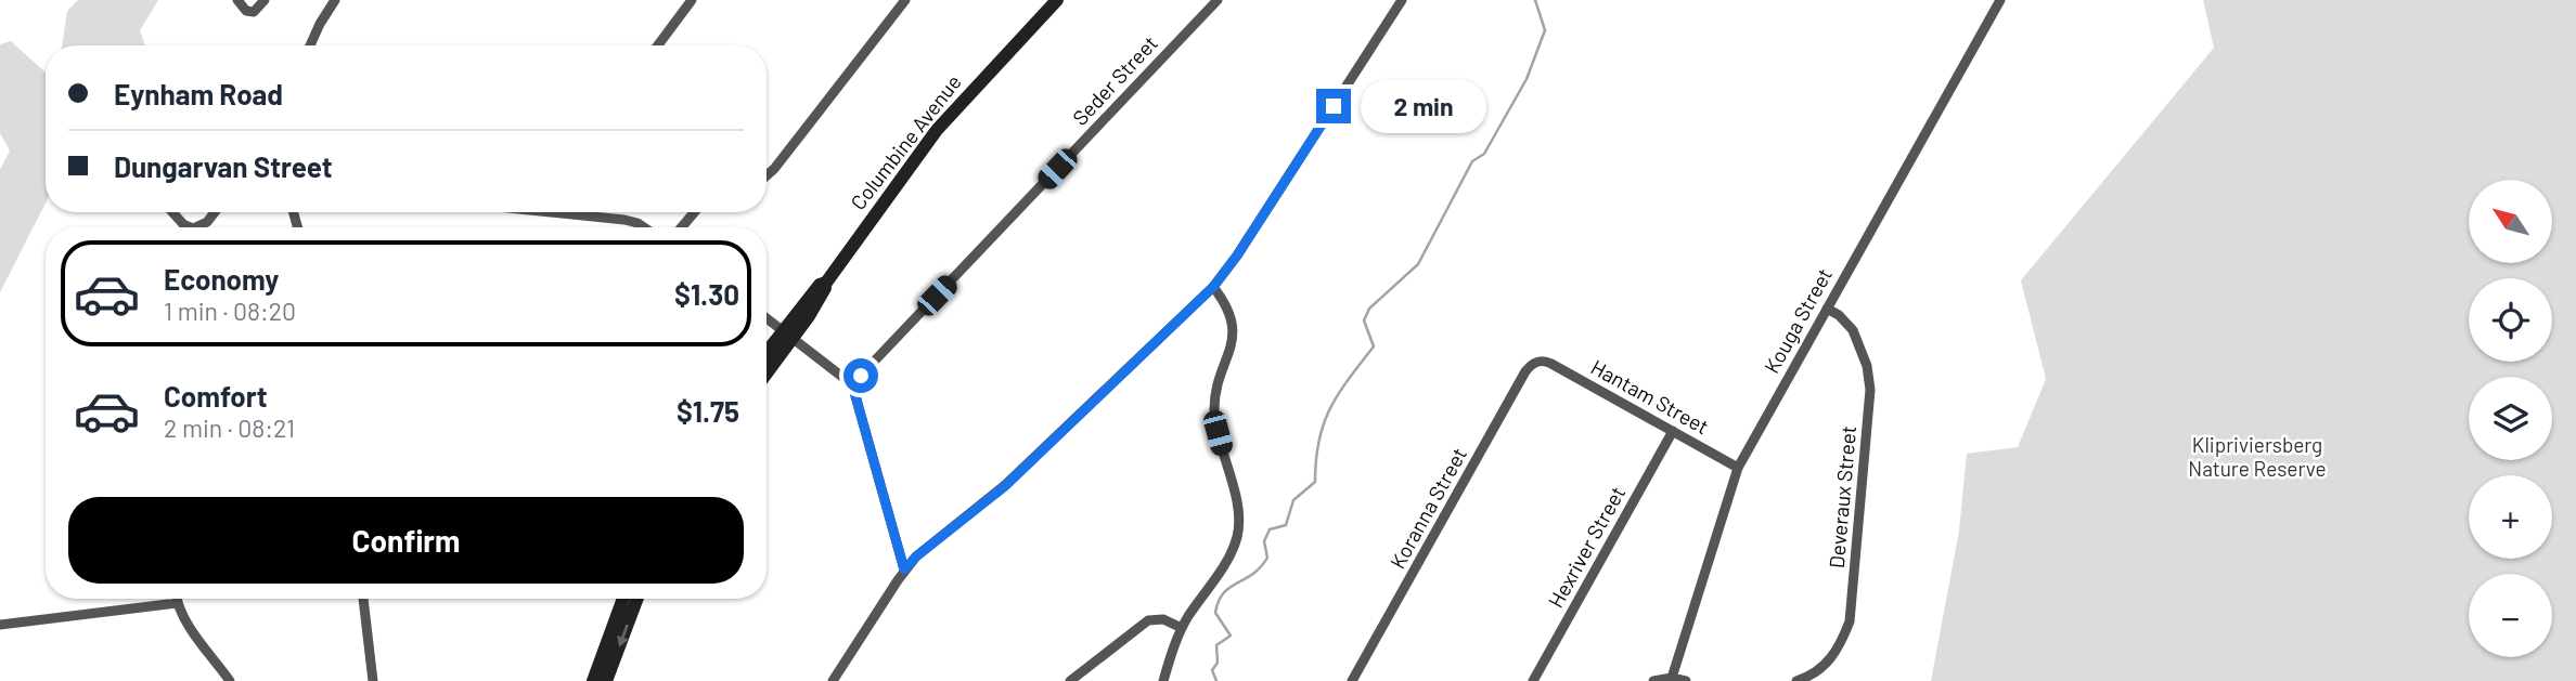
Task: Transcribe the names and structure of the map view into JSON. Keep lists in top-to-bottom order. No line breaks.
{"streets":{"main road":["Columbine Avenue"],"street":["Seder Street","Kouga Street","Hantam Street","Deveraux Street","Koranna Street","Hexriver Street"]},"crossings":[["Kouga Street","Hantam Street"],["Kouga Street","Deveraux Street"],["Hantam Street","Koranna Street"],["Hantam Street","Hexriver Street"]],"parks":["Klipriviersberg Nature Reserve"],"north":"top left","page":{"banner":["Eynham Road","Dungarvan Street"],"bubble":"2 min","map_buttons":["+","−"],"list":[{"name":"Economy","note":"1 min · 08:20","value":"$1.30"},{"name":"Comfort","note":"2 min · 08:21","value":"$1.75"}],"buttons":"Confirm"}}
